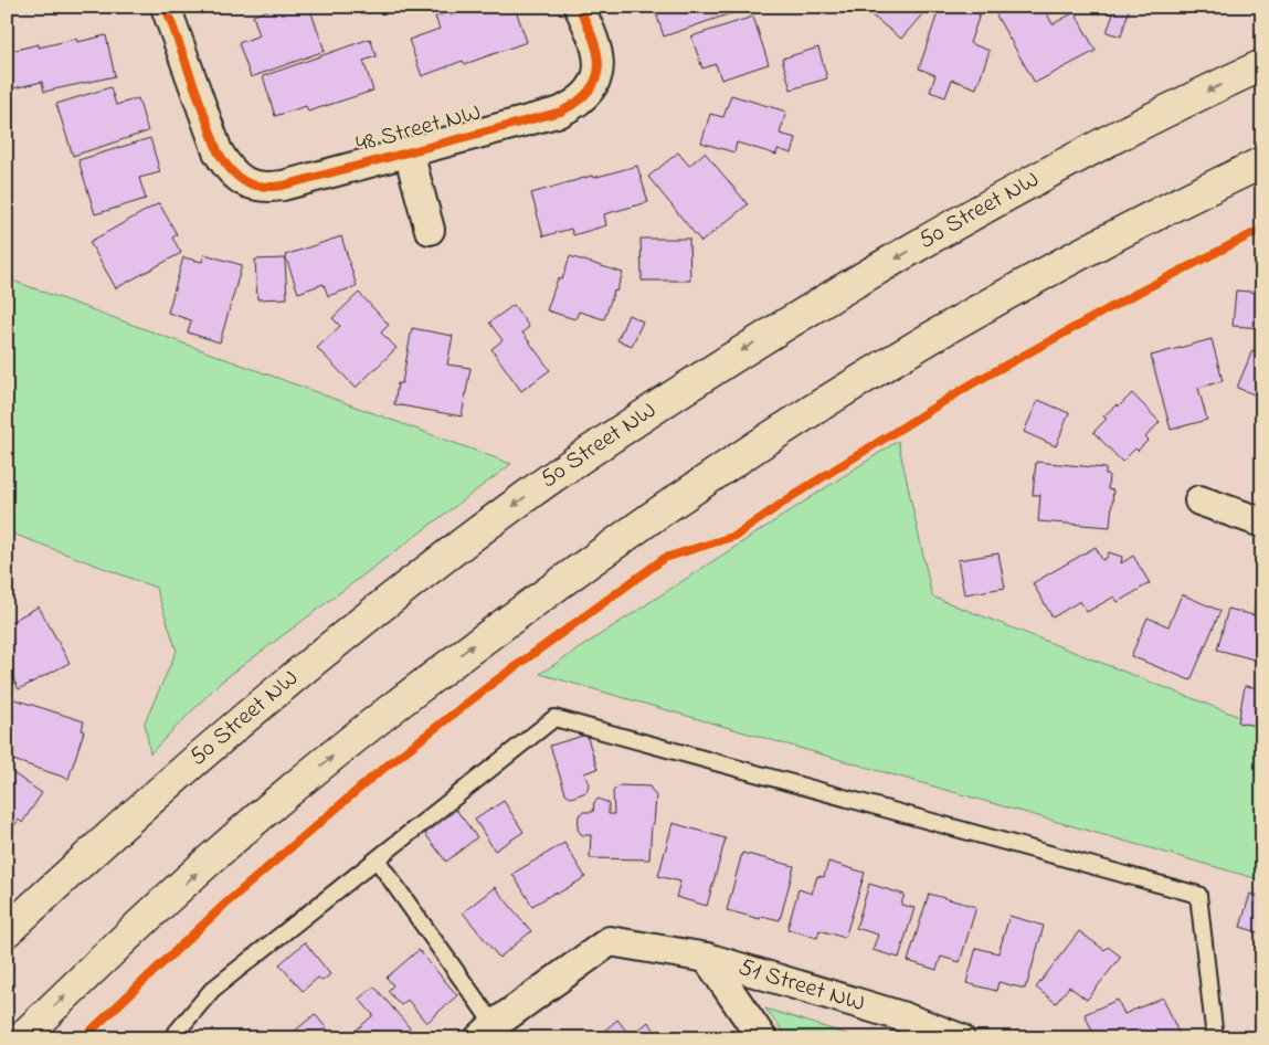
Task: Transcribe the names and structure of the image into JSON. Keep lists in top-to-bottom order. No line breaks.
{"streets":{"main road":["50 Street NW"],"street":["48 Street NW","51 Street NW"]}}
